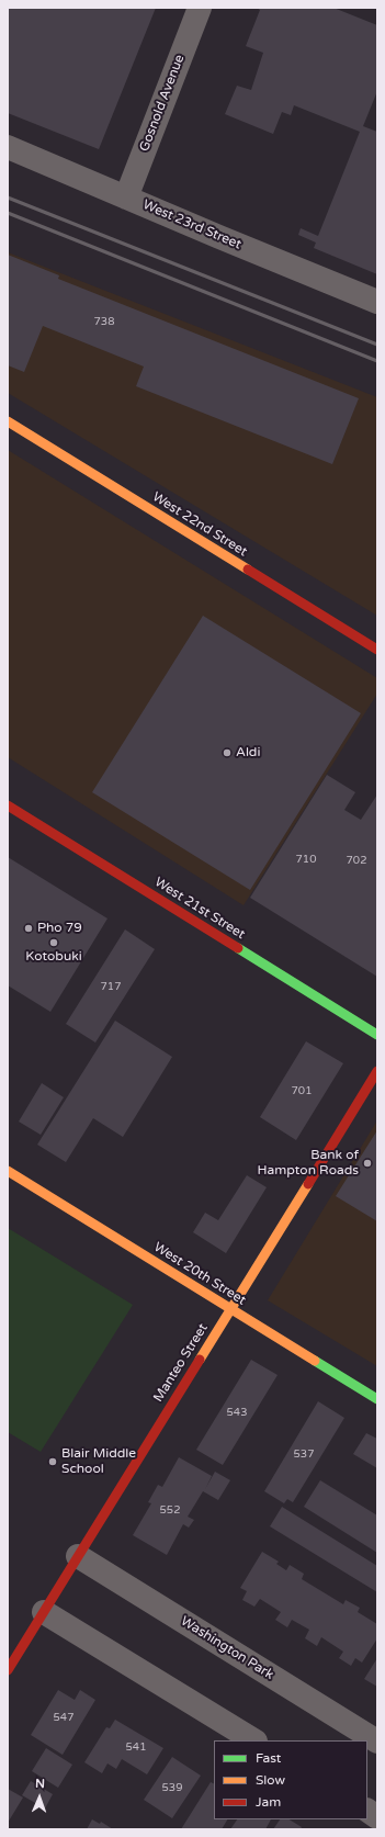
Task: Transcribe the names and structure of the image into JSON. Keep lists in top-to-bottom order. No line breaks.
{"streets":{"street":["Gosnold Avenue","West 23rd Street","West 22nd Street","West 21st Street","West 20th Street","Manteo Street","Washington Park"]},"crossings":[["Gosnold Avenue","West 23rd Street"],["West 20th Street","Manteo Street"],["Manteo Street","Washington Park"]],"places":["Aldi","Pho 79","Kotobuki","Bank of Hampton Roads","Blair Middle School"],"house_numbers":["738","710","702","717","701","543","537","552","547","541","539"],"legend":["Fast","Slow","Jam"],"north":"top"}
